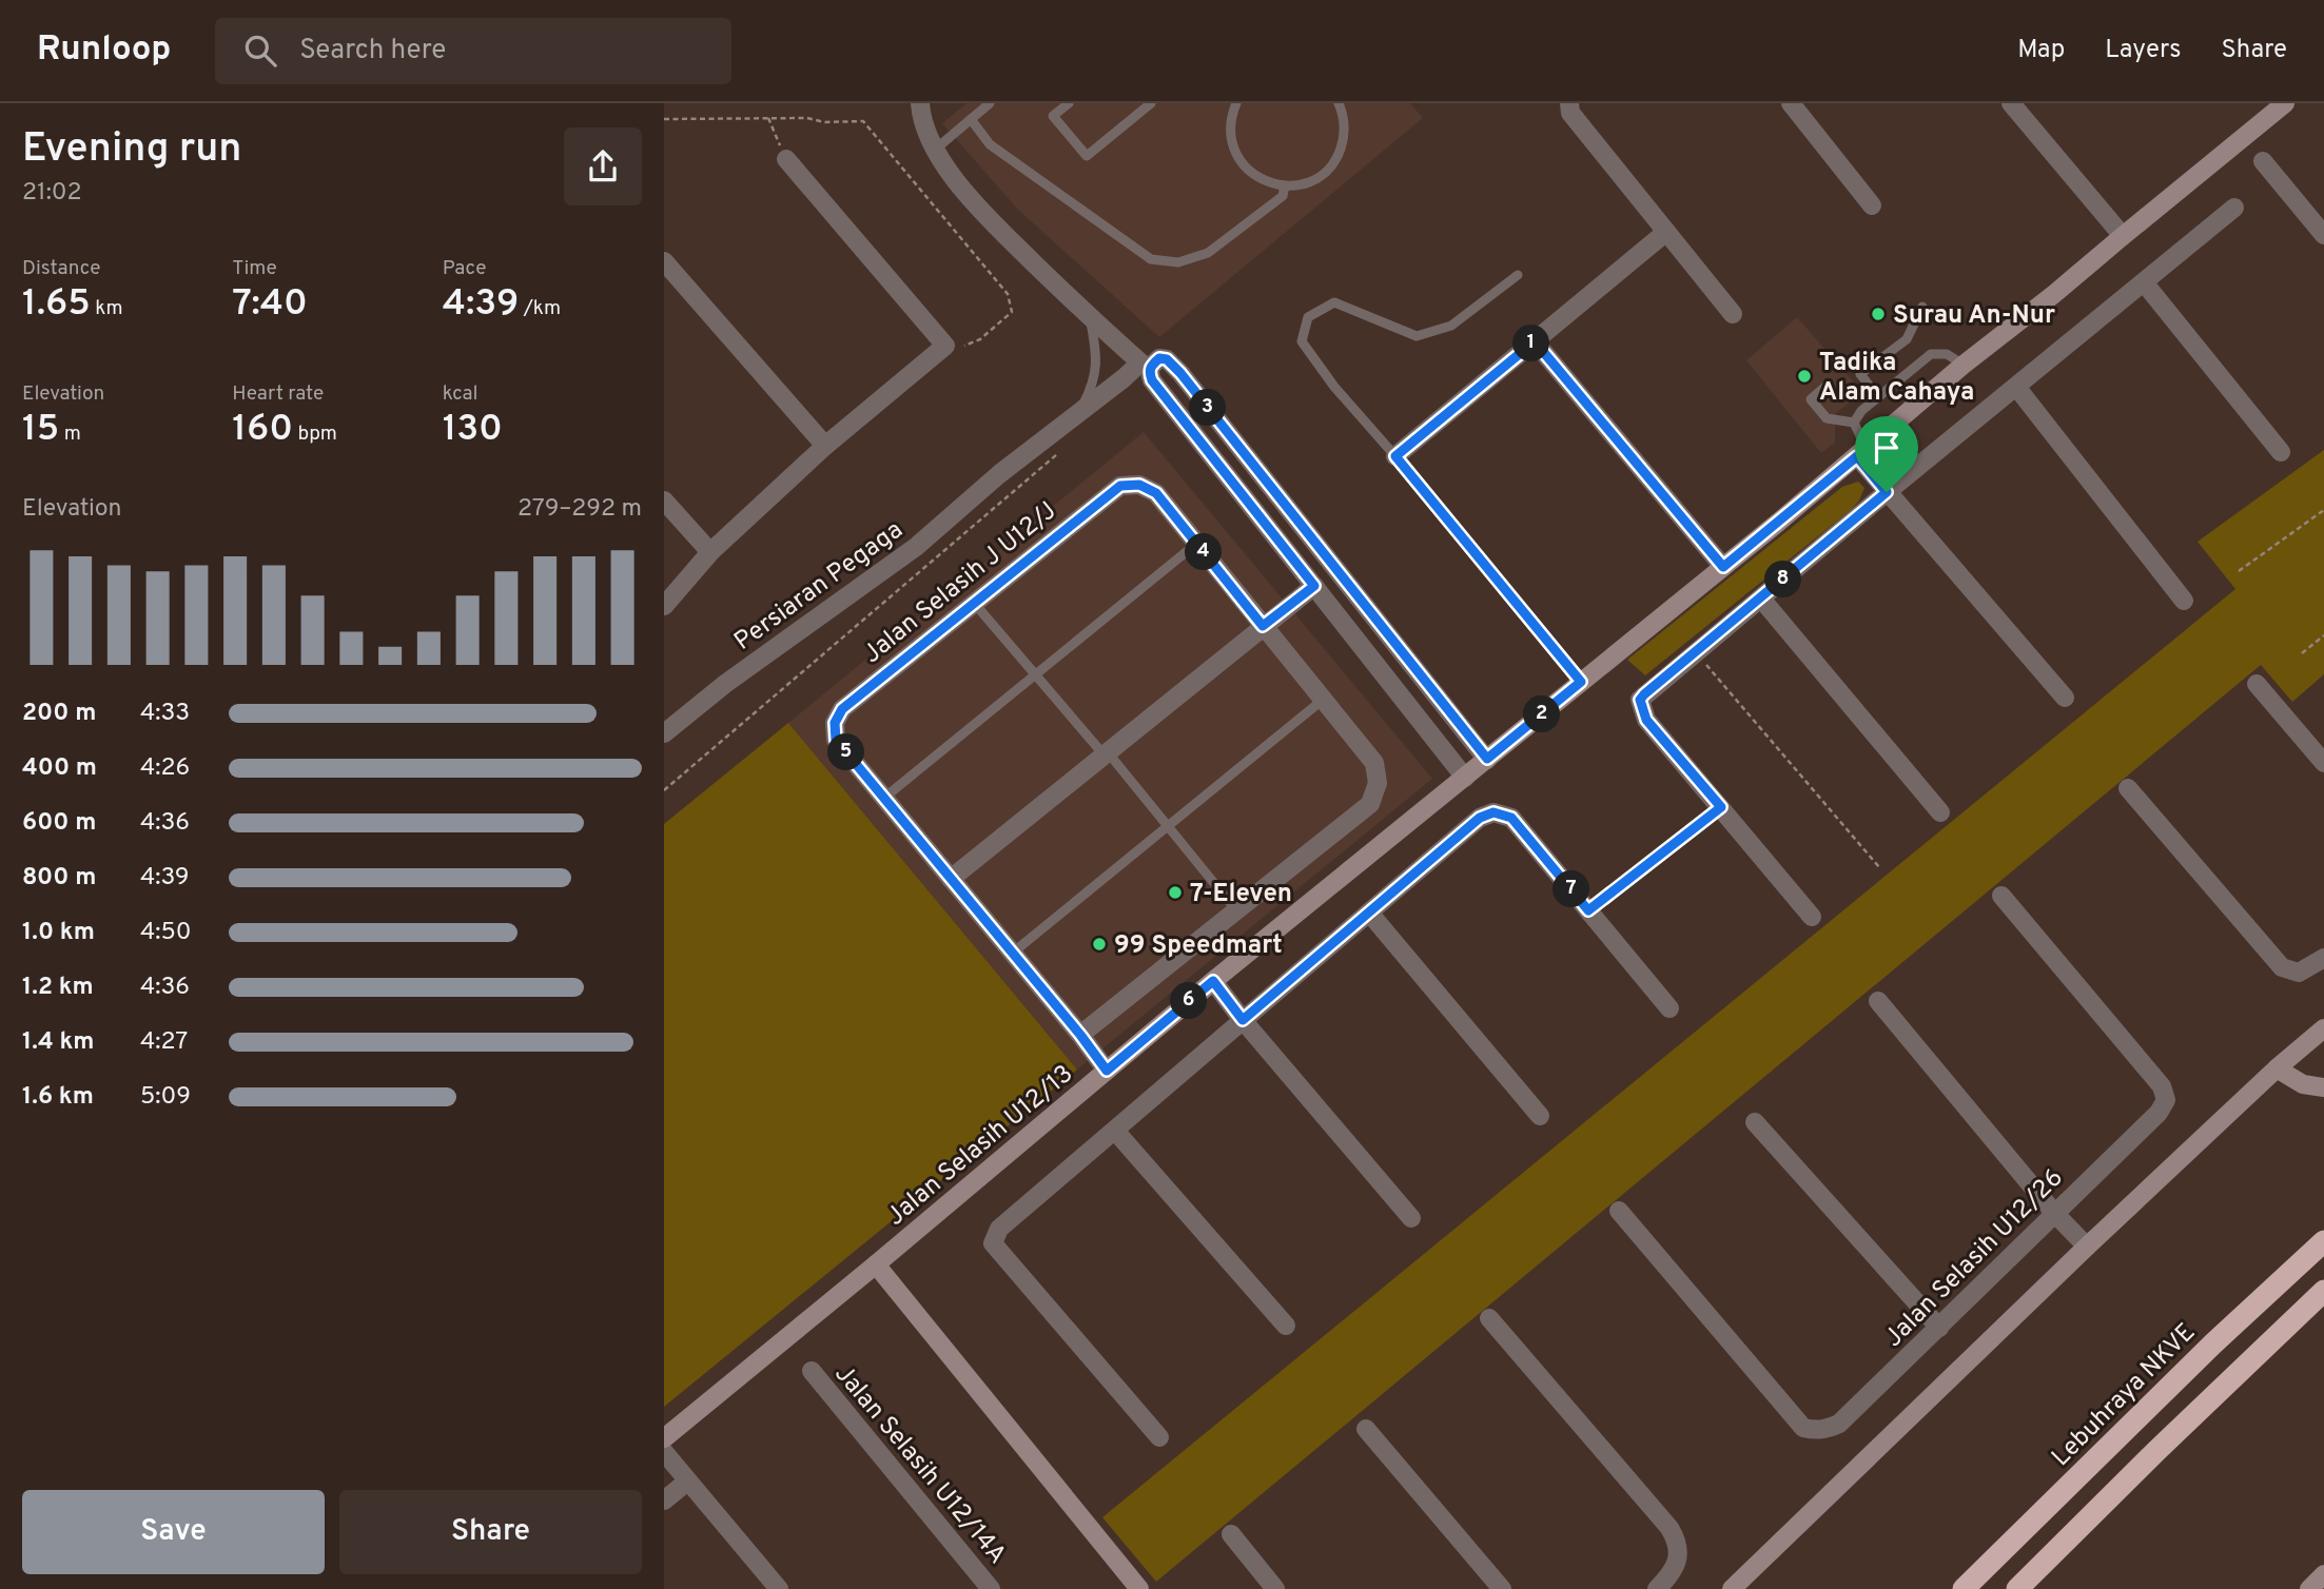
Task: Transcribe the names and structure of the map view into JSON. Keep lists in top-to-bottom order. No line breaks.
{"streets":{"highway":["Lebuhraya NKVE"],"street":["Jalan Selasih J U12/J","Persiaran Pegaga","Jalan Selasih U12/13","Jalan Selasih U12/26","Jalan Selasih U12/14A"]},"places":["Surau An-Nur","Tadika Alam Cahaya","7-Eleven","99 Speedmart"],"page":{"header":"Runloop","search":"Search here","nav":["Map","Layers","Share"],"heading":["Evening run","21:02"],"stats":[["Distance","1.65 km"],["Time","7:40"],["Pace","4:39 /km"],["Elevation","15 m"],["Heart rate","160 bpm"],["kcal","130"]],"pins":["1","3","4","8","2","5","7","6"],"chart":["Elevation","279–292 m"],"list":[{"name":"200 m","note":"4:33"},{"name":"400 m","note":"4:26"},{"name":"600 m","note":"4:36"},{"name":"800 m","note":"4:39"},{"name":"1.0 km","note":"4:50"},{"name":"1.2 km","note":"4:36"},{"name":"1.4 km","note":"4:27"},{"name":"1.6 km","note":"5:09"}],"buttons":["Save","Share"]}}
